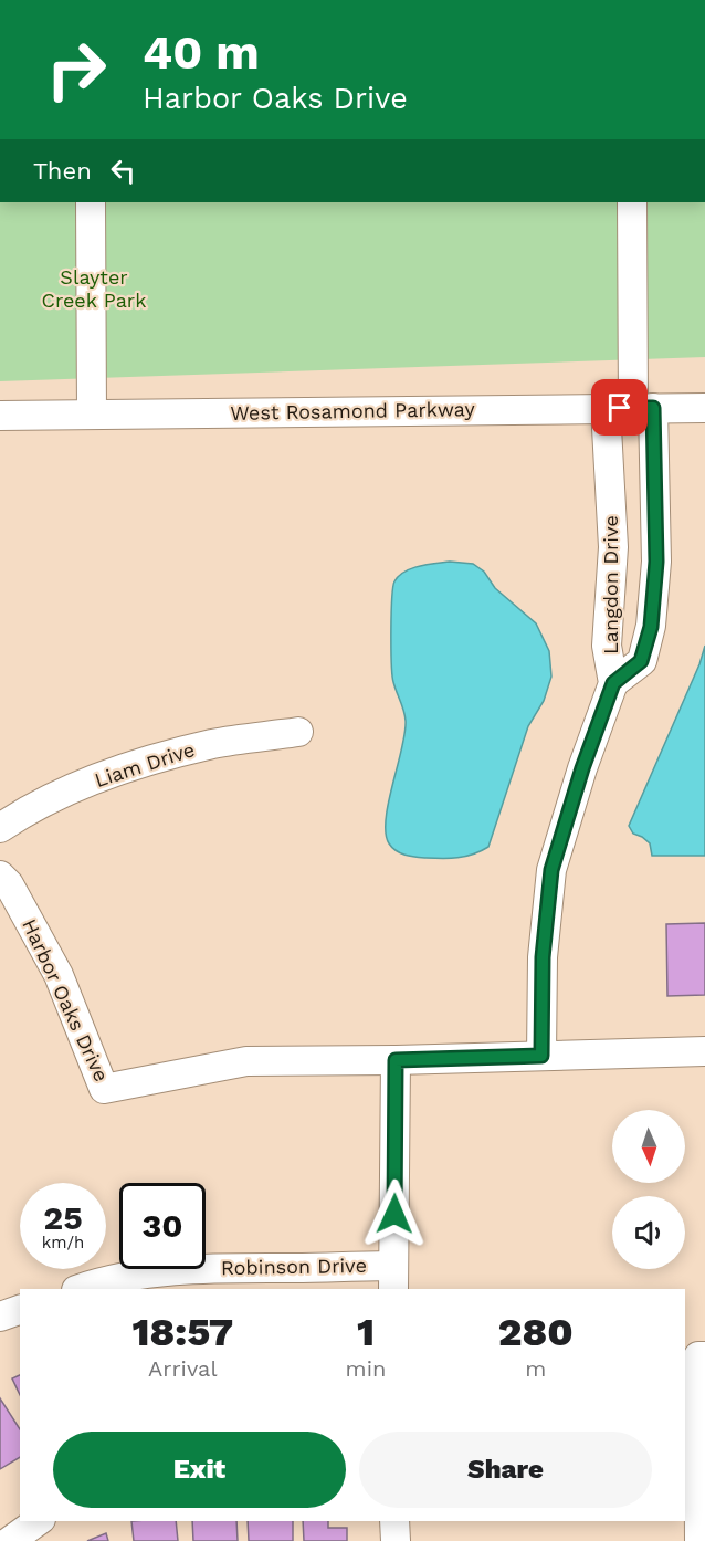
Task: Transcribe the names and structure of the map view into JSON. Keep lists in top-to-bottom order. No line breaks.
{"streets":{"street":["West Rosamond Parkway","Langdon Drive","Liam Drive","Harbor Oaks Drive","Robinson Drive"]},"crossings":[["West Rosamond Parkway","Langdon Drive"],["Langdon Drive","Harbor Oaks Drive"]],"parks":["Slayter Creek Park"],"north":"bottom","page":{"turn":["40 m","Harbor Oaks Drive"],"then":"Then","speed":"25 km/h","limit":"30","eta":["18:57","Arrival","1","min","280","m"],"buttons":["Exit","Share"]}}
